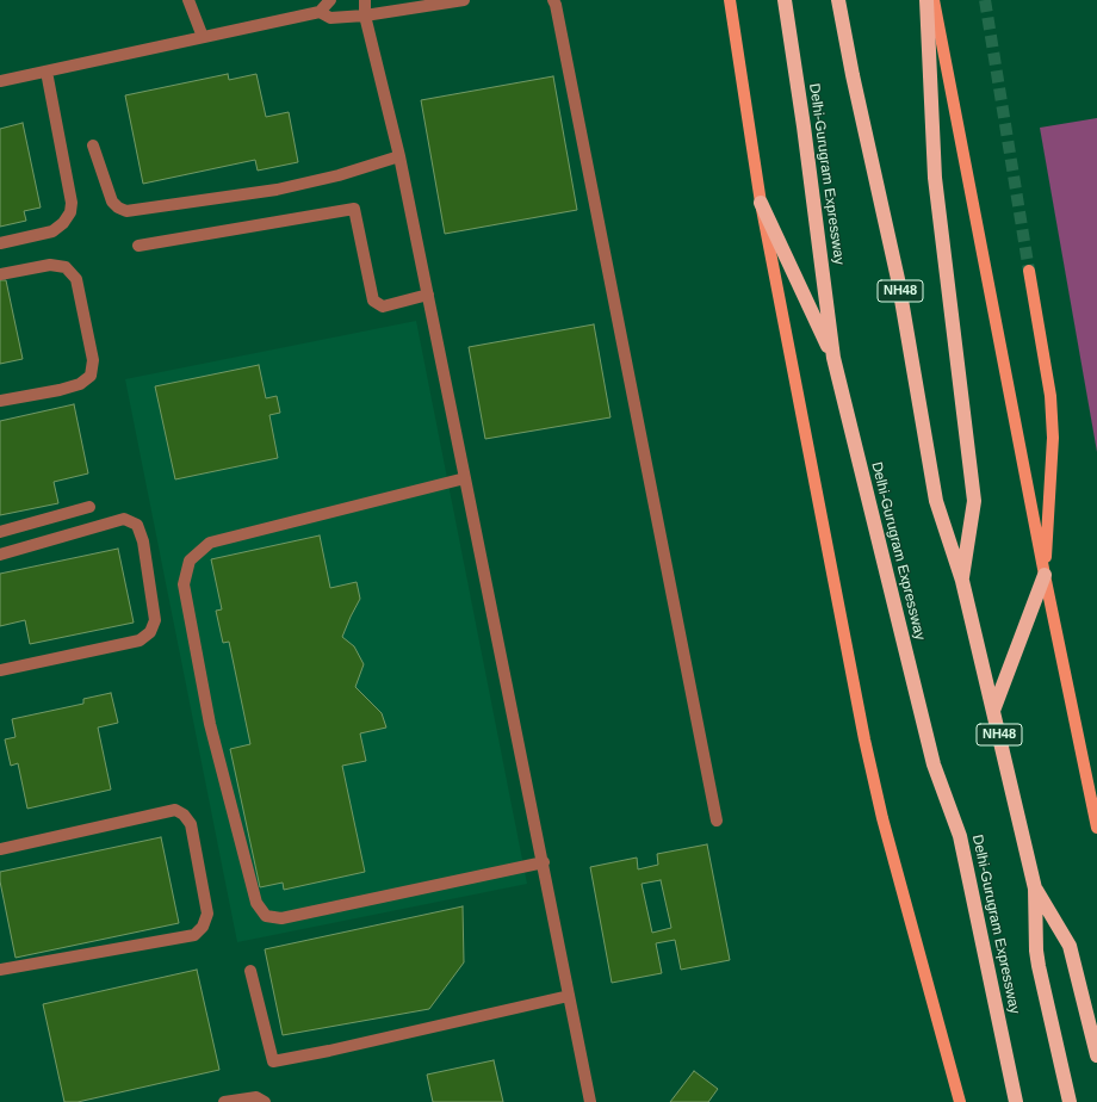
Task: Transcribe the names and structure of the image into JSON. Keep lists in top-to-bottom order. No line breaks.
{"streets":{"highway":["Delhi-Gurugram Expressway","NH48"]}}
